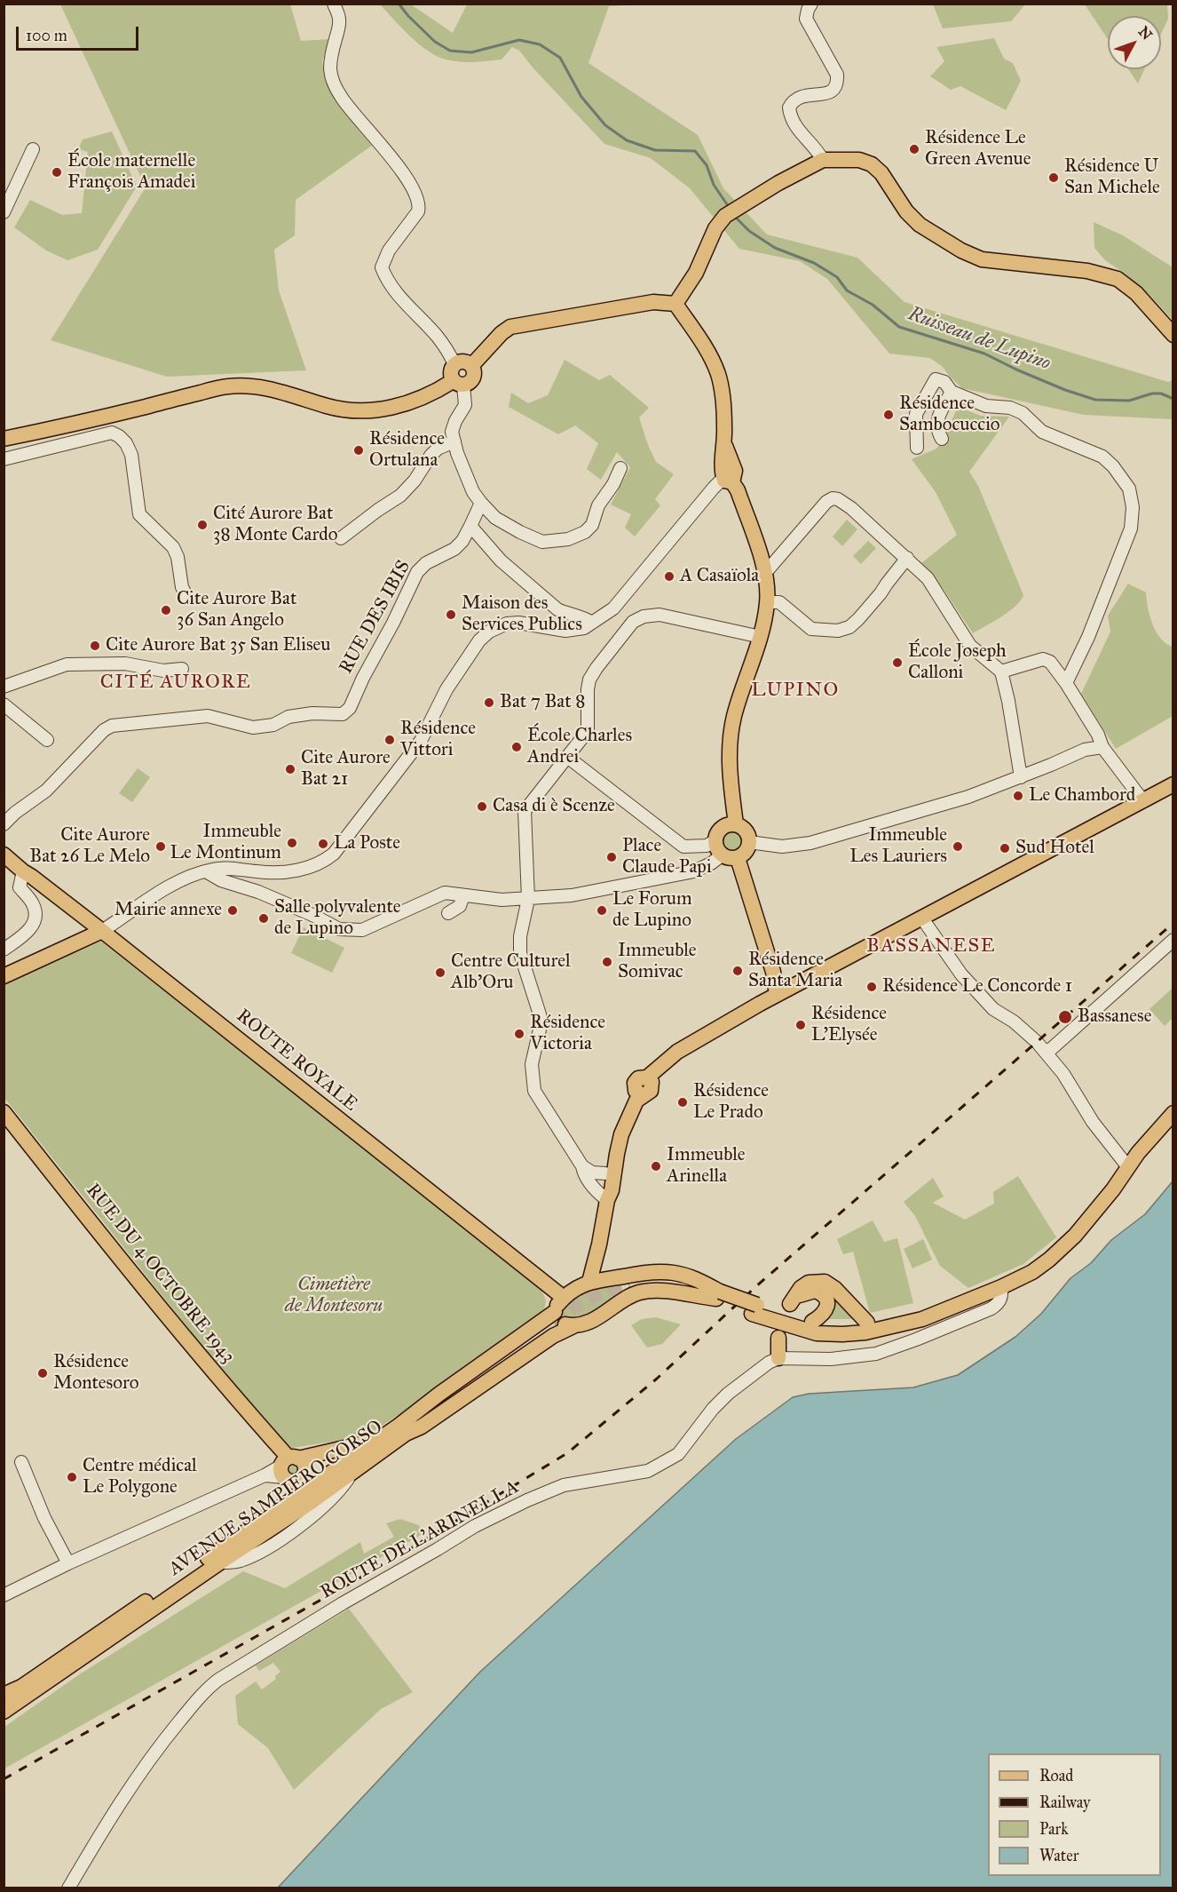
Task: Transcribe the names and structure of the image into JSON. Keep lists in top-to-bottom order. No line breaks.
{"streets":{"main road":["ROUTE ROYALE","RUE DU 4 OCTOBRE 1943","AVENUE SAMPIERO CORSO"],"street":["RUE DES IBIS","ROUTE DE L'ARINELLA"]},"crossings":[["RUE DU 4 OCTOBRE 1943","AVENUE SAMPIERO CORSO"]],"districts":["CITÉ AURORE","LUPINO","BASSANESE"],"water":["Ruisseau de Lupino"],"parks":["Cimetière de Montesoru"],"places":["Résidence Le Green Avenue","École maternelle François Amadei","Résidence U San Michele","Résidence Sambocuccio","Résidence Ortulana","Cité Aurore Bat 38 Monte Cardo","A Casaïola","Cite Aurore Bat 36 San Angelo","Maison des Services Publics","Cite Aurore Bat 35 San Eliseu","École Joseph Calloni","Bat 7 Bat 8","Résidence Vittori","École Charles Andrei","Cite Aurore Bat 21","Le Chambord","Casa di è Scenze","Immeuble Le Montinum","La Poste","Cite Aurore Bat 26 Le Melo","Immeuble Les Lauriers","Sud Hotel","Place Claude Papi","Mairie annexe","Le Forum de Lupino","Salle polyvalente de Lupino","Immeuble Somivac","Résidence Santa Maria","Centre Culturel Alb'Oru","Résidence Le Concorde 1","Bassanese","Résidence L'Elysée","Résidence Victoria","Résidence Le Prado","Immeuble Arinella","Résidence Montesoro","Centre médical Le Polygone"],"legend":["Road","Railway","Park","Water"],"scale_bar":"100 m","north":"top right"}
